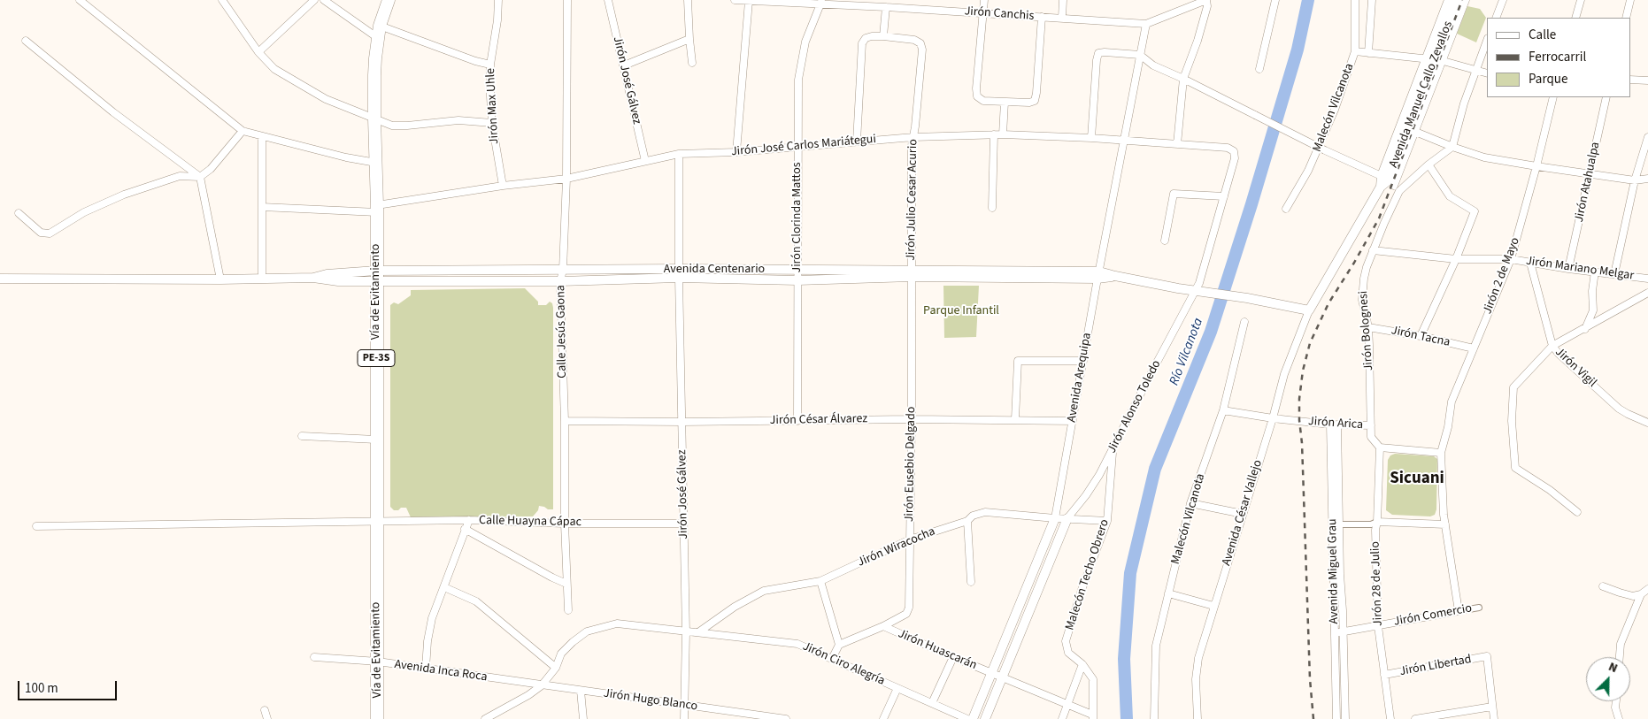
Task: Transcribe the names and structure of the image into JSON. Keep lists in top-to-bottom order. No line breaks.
{"streets":{"highway":["Vía de Evitamiento","PE-3S"],"street":["Jirón Canchis","Jirón José Gálvez","Avenida Manuel Callo Zevallos","Jirón Max Uhle","Malecón Vilcanota","Jirón José Carlos Mariátegui","Jirón Atahualpa","Jirón Julio Cesar Acurio","Jirón Clorinda Mattos","Jirón Mariano Melgar","Avenida Centenario","Jirón 2 de Mayo","Jirón Bolognesi","Calle Jesús Gaona","Jirón Tacna","Jirón Vigil","Avenida Arequipa","Jirón Alonso Toledo","Jirón César Álvarez","Jirón Arica","Jirón Eusebio Delgado","Avenida César Vallejo","Calle Huayna Cápac","Jirón Wiracocha","Avenida Miguel Grau","Malecón Techo Obrero","Jirón 28 de Julio","Jirón Comercio","Jirón Huascarán","Jirón Ciro Alegría","Jirón Libertad","Avenida Inca Roca","Jirón Hugo Blanco"]},"crossings":[["Jirón Canchis","Jirón Clorinda Mattos"],["Jirón Canchis","Avenida Arequipa"],["Jirón José Gálvez","Jirón José Carlos Mariátegui"],["Jirón José Gálvez","Avenida Centenario"],["Jirón José Gálvez","Jirón César Álvarez"],["Jirón José Gálvez","Calle Huayna Cápac"],["Jirón José Gálvez","Jirón Ciro Alegría"],["Jirón José Gálvez","Jirón Hugo Blanco"],["Avenida Manuel Callo Zevallos","Jirón Bolognesi"],["Avenida Manuel Callo Zevallos","Avenida César Vallejo"],["Jirón Max Uhle","Jirón José Carlos Mariátegui"],["Malecón Vilcanota","Jirón Arica"],["Jirón José Carlos Mariátegui","Jirón Julio Cesar Acurio"],["Jirón José Carlos Mariátegui","Jirón Clorinda Mattos"],["Jirón José Carlos Mariátegui","Vía de Evitamiento"],["Jirón José Carlos Mariátegui","Calle Jesús Gaona"],["Jirón José Carlos Mariátegui","Avenida Arequipa"],["Jirón José Carlos Mariátegui","Jirón Alonso Toledo"],["Jirón Atahualpa","Jirón Mariano Melgar"],["Jirón Julio Cesar Acurio","Avenida Centenario"],["Jirón Julio Cesar Acurio","Jirón Eusebio Delgado"],["Jirón Clorinda Mattos","Avenida Centenario"],["Jirón Clorinda Mattos","Jirón César Álvarez"],["Jirón Mariano Melgar","Jirón 2 de Mayo"],["Jirón Mariano Melgar","Jirón Bolognesi"],["Jirón Mariano Melgar","Jirón Vigil"],["Avenida Centenario","Vía de Evitamiento"],["Avenida Centenario","Calle Jesús Gaona"],["Avenida Centenario","Jirón Eusebio Delgado"],["Jirón 2 de Mayo","Jirón Tacna"],["Jirón 2 de Mayo","Jirón Comercio"],["Vía de Evitamiento","Calle Huayna Cápac"],["Vía de Evitamiento","Avenida Inca Roca"],["Jirón Bolognesi","Jirón Tacna"],["Jirón Bolognesi","Jirón Arica"],["Jirón Bolognesi","Jirón 28 de Julio"],["Calle Jesús Gaona","Jirón César Álvarez"],["Calle Jesús Gaona","Calle Huayna Cápac"],["Avenida Arequipa","Jirón César Álvarez"],["Avenida Arequipa","Jirón Wiracocha"],["Avenida Arequipa","Jirón Huascarán"],["Jirón Alonso Toledo","Jirón Wiracocha"],["Jirón Alonso Toledo","Malecón Techo Obrero"],["Jirón César Álvarez","Jirón Eusebio Delgado"],["Jirón Arica","Avenida César Vallejo"],["Jirón Arica","Avenida Miguel Grau"],["Jirón Eusebio Delgado","Jirón Wiracocha"],["Jirón Eusebio Delgado","Jirón Huascarán"],["Jirón Wiracocha","Malecón Techo Obrero"],["Jirón Wiracocha","Jirón Ciro Alegría"],["Avenida Miguel Grau","Jirón Comercio"],["Malecón Techo Obrero","Jirón Huascarán"],["Jirón 28 de Julio","Jirón Comercio"],["Jirón 28 de Julio","Jirón Libertad"],["Avenida Inca Roca","Jirón Hugo Blanco"]],"districts":["Sicuani"],"water":["Río Vilcanota"],"parks":["Parque Infantil"],"legend":["Calle","Ferrocarril","Parque"],"scale_bar":"100 m","north":"top right"}
